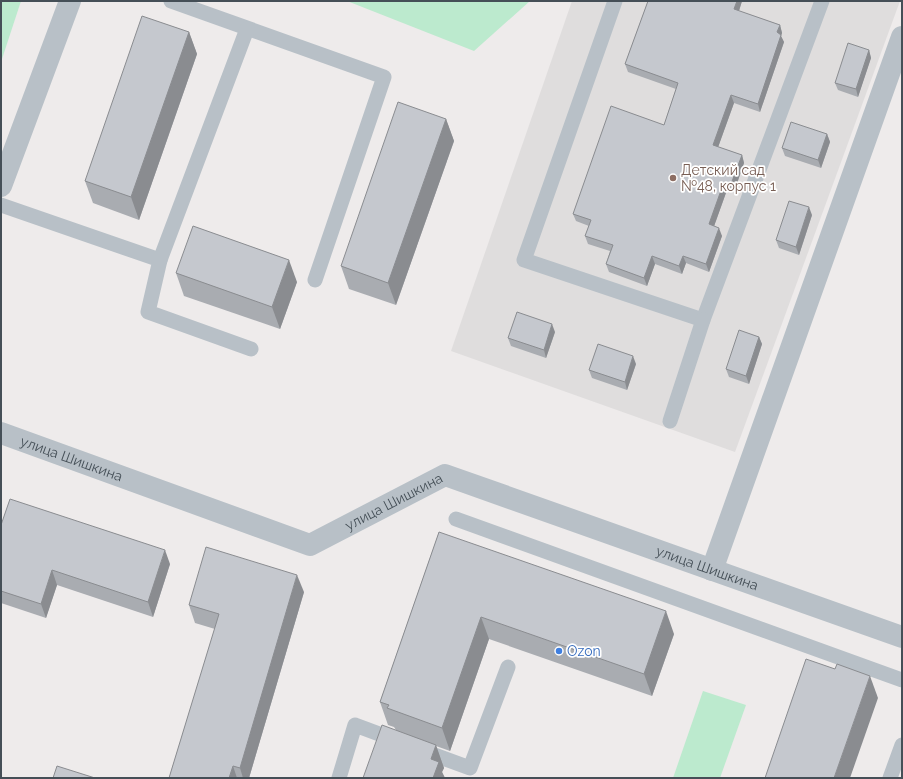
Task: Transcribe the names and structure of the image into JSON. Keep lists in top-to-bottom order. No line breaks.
{"streets":{"street":["улица Шишкина"]},"places":["Детский сад №48, корпус 1","Ozon"]}
